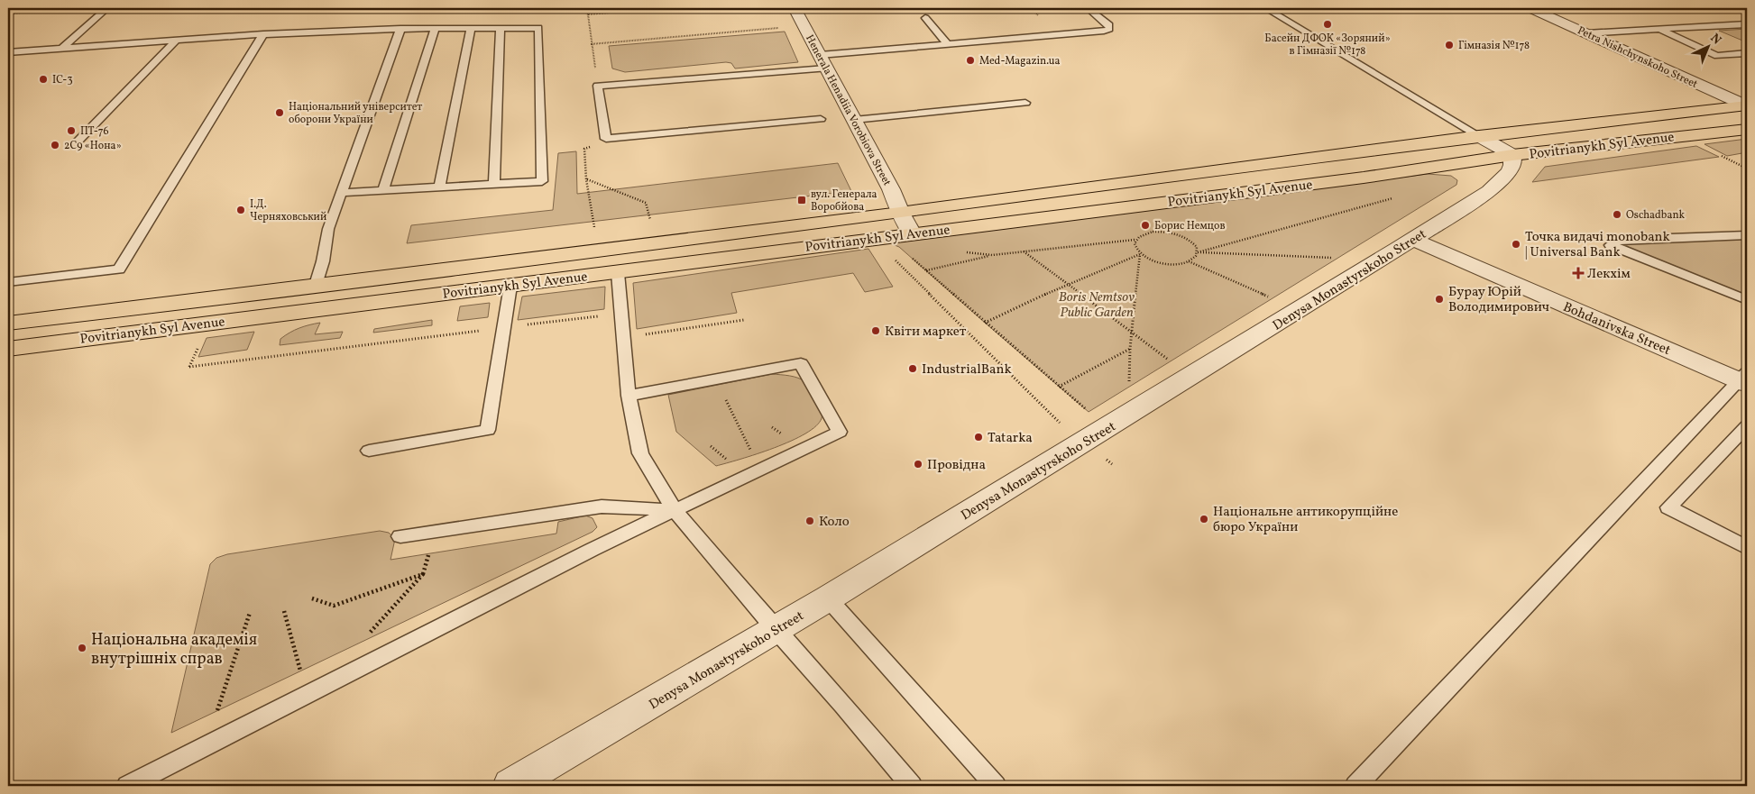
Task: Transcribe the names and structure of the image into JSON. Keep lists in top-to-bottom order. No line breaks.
{"streets":{"main road":["Povitrianykh Syl Avenue"],"street":["Petra Nishchynskoho Street","Henerala Henadiia Vorobiova Street","Denysa Monastyrskoho Street","Bohdanivska Street"]},"crossings":[["Petra Nishchynskoho Street","Povitrianykh Syl Avenue"],["Henerala Henadiia Vorobiova Street","Povitrianykh Syl Avenue"],["Povitrianykh Syl Avenue","Denysa Monastyrskoho Street"],["Denysa Monastyrskoho Street","Bohdanivska Street"]],"parks":["Boris Nemtsov Public Garden"],"places":{"other":["Басейн ДФОК «Зоряний» в Гімназії №178","Гімназія №178","Med-Magazin.ua","ІС-3","Національний університет оборони України","ПТ-76","2С9 «Нона»","І.Д. Черняховський","Oschadbank","Борис Немцов","Точка видачі monobank | Universal Bank","Бурау Юрій Володимирович","Квіти маркет","IndustrialBank","Tatarka","Провідна","Національне антикорупційне бюро України","Коло","Національна академія внутрішніх справ"],"transit":["вул. Генерала Воробйова"],"health":["Лекхім"]},"north":"top right"}
